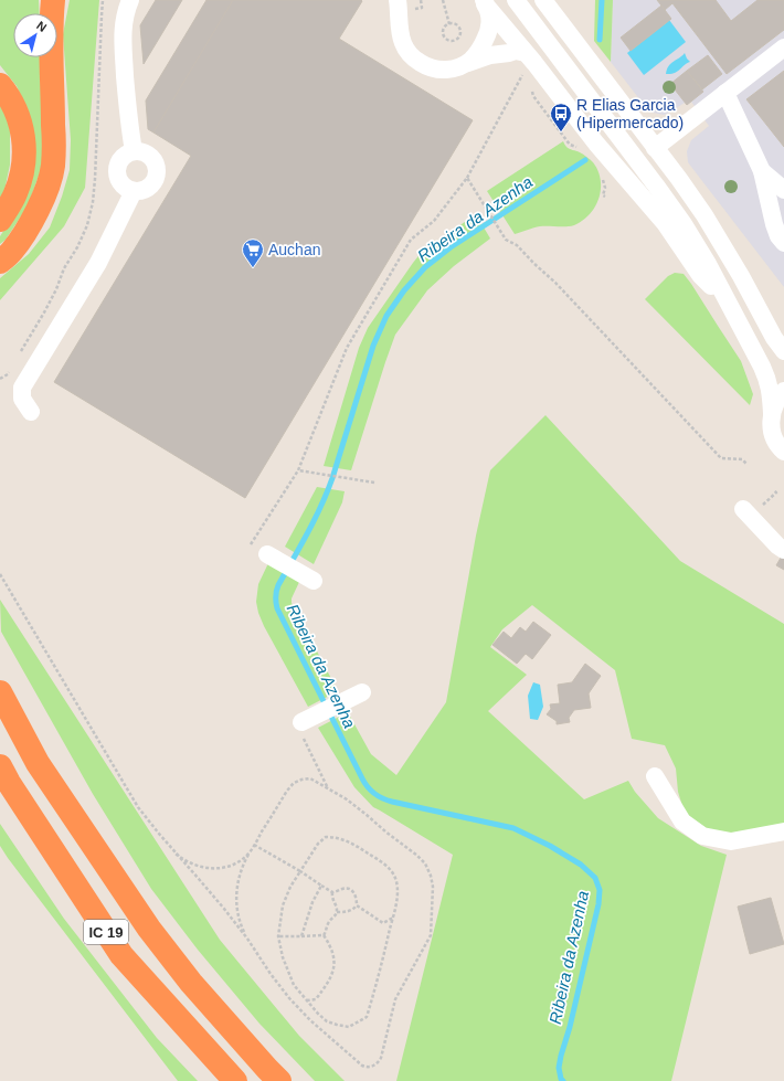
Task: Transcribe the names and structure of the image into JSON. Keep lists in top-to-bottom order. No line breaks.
{"streets":{"highway":["IC 19"]},"water":["Ribeira da Azenha"],"places":{"bus stop":["R Elias Garcia (Hipermercado)"],"supermarket":["Auchan"]},"north":"top right"}
